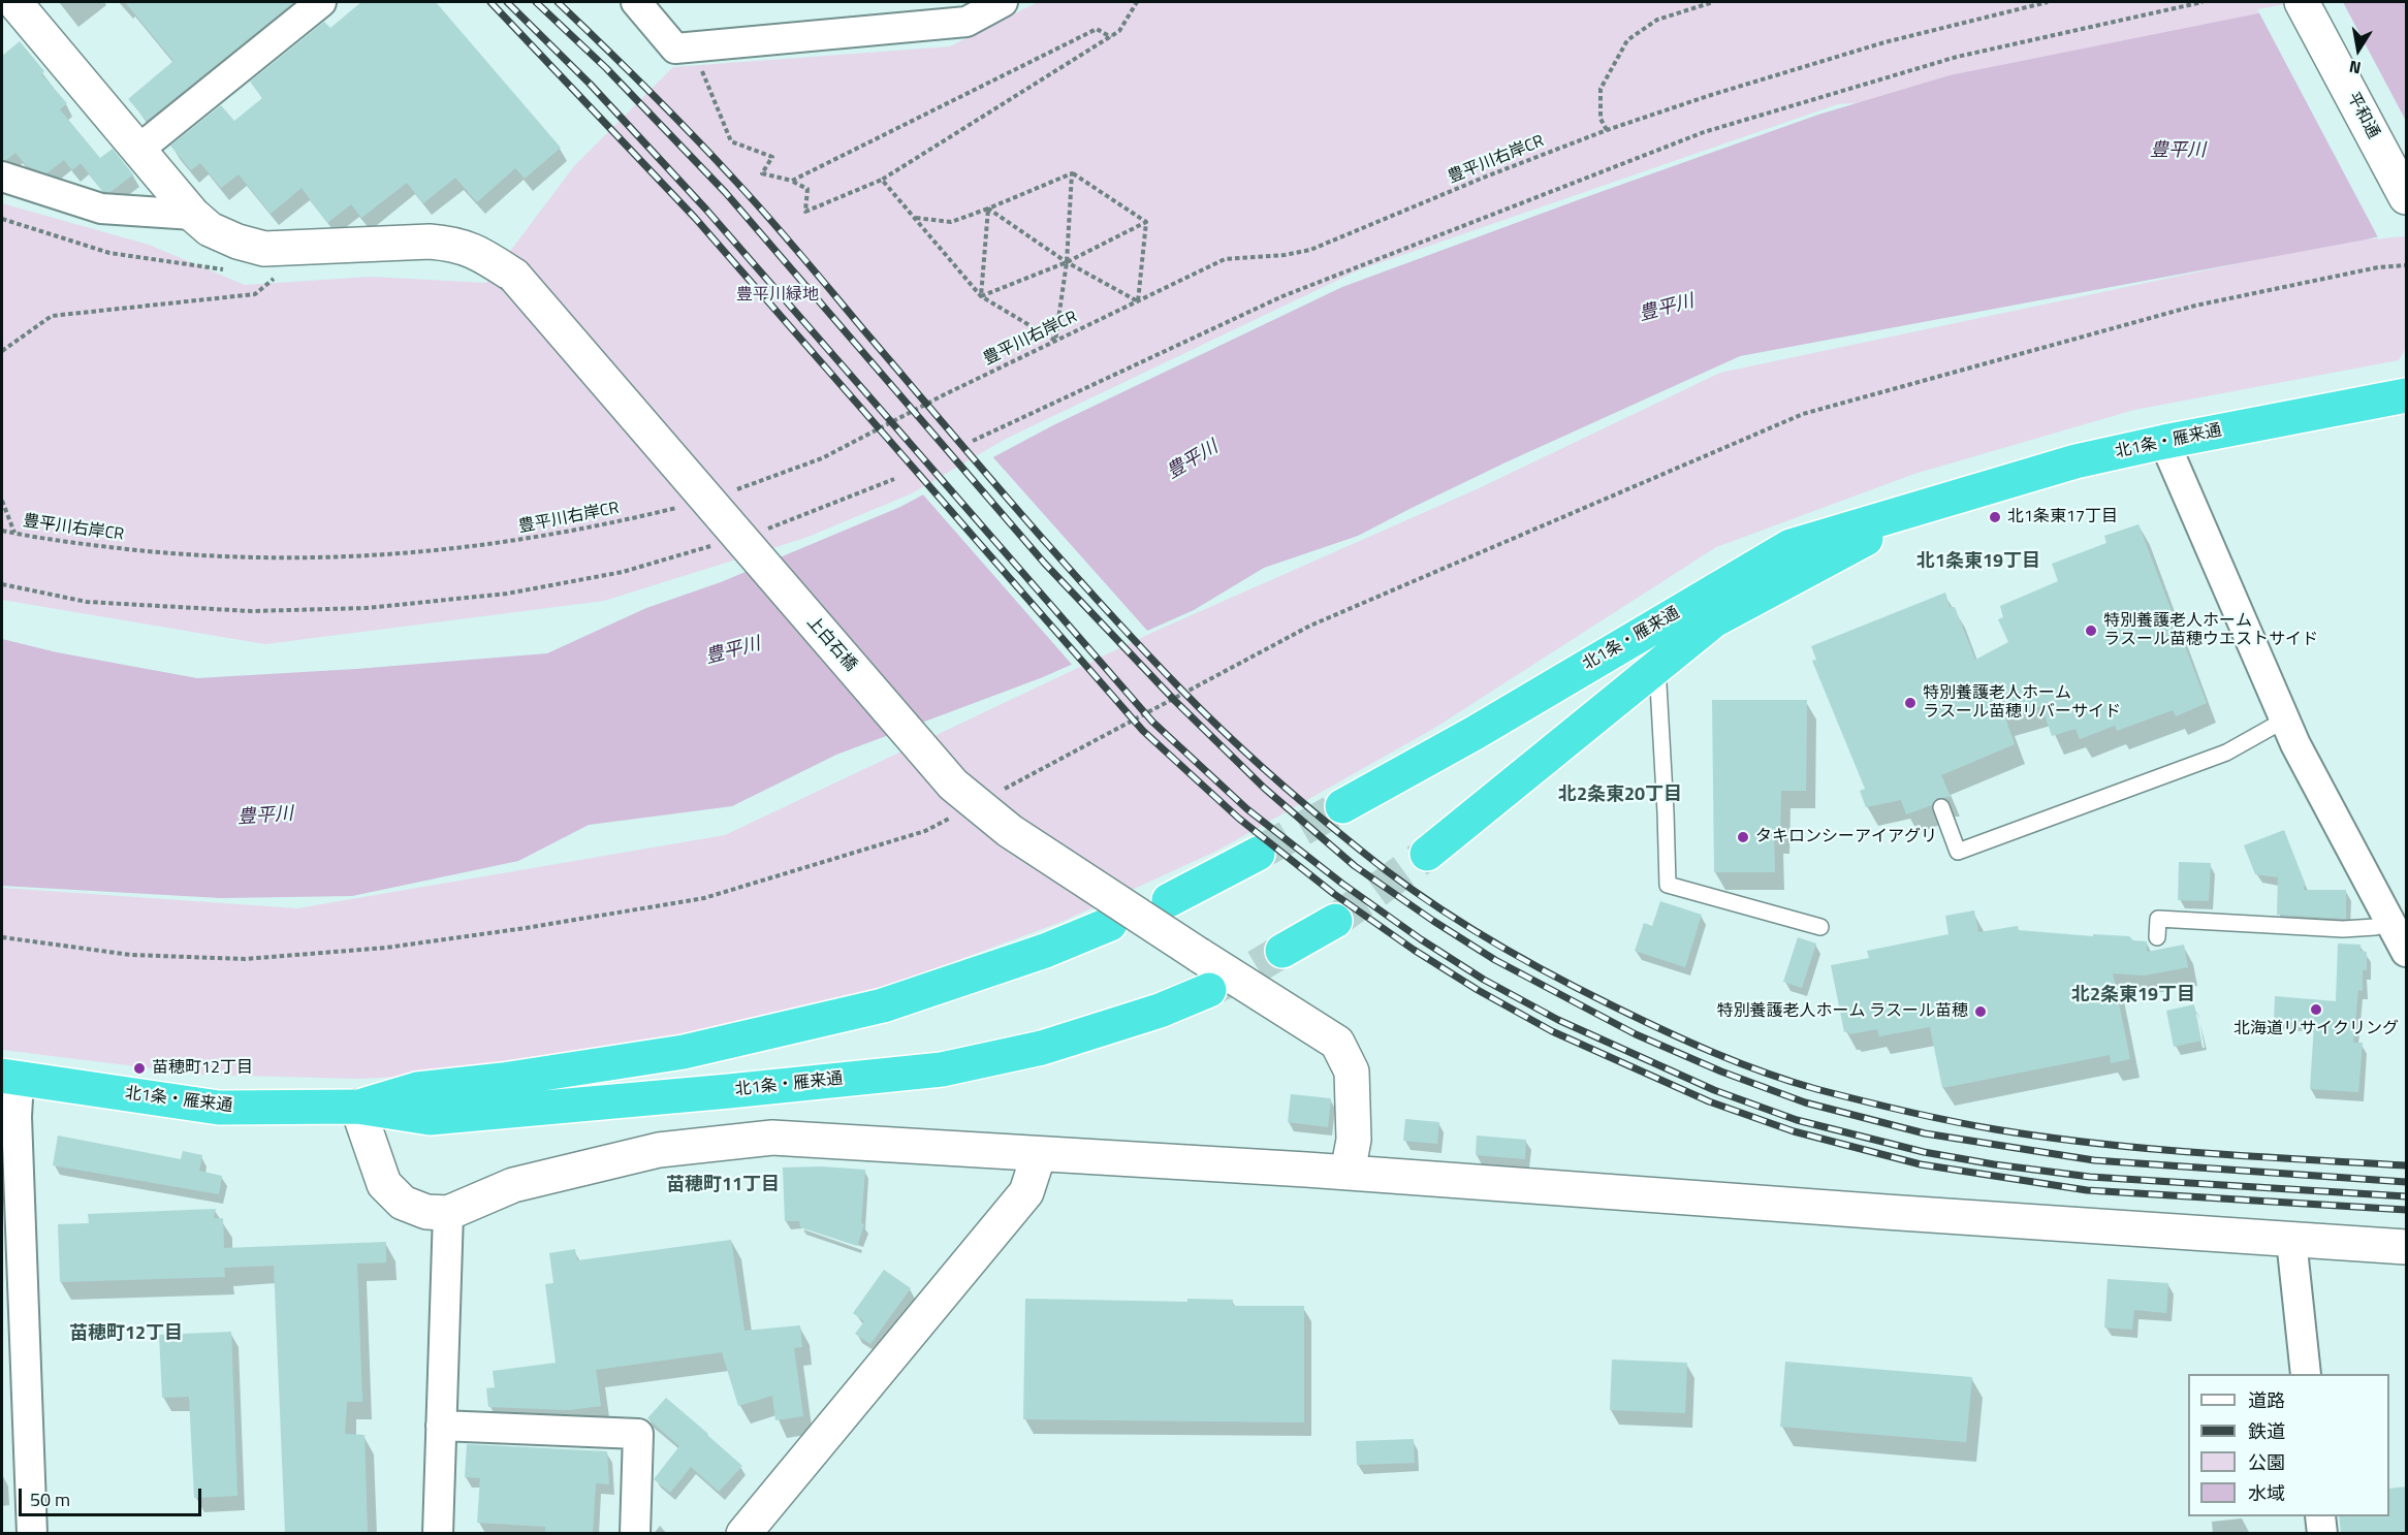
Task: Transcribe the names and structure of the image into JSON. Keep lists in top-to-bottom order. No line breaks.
{"streets":{"highway":["北1条・雁来通"],"street":["平和通","上白石橋"],"path":["豊平川右岸CR"]},"districts":["北1条東19丁目","北2条東20丁目","北2条東19丁目","苗穂町11丁目","苗穂町12丁目"],"water":["豊平川"],"parks":["豊平川緑地"],"places":["北1条東17丁目","特別養護老人ホーム ラスール苗穂ウエストサイド","特別養護老人ホーム ラスール苗穂リバーサイド","タキロンシーアイアグリ","北海道リサイクリング","特別養護老人ホーム ラスール苗穂","苗穂町12丁目"],"legend":["道路","鉄道","公園","水域"],"scale_bar":"50 m","north":"bottom"}
